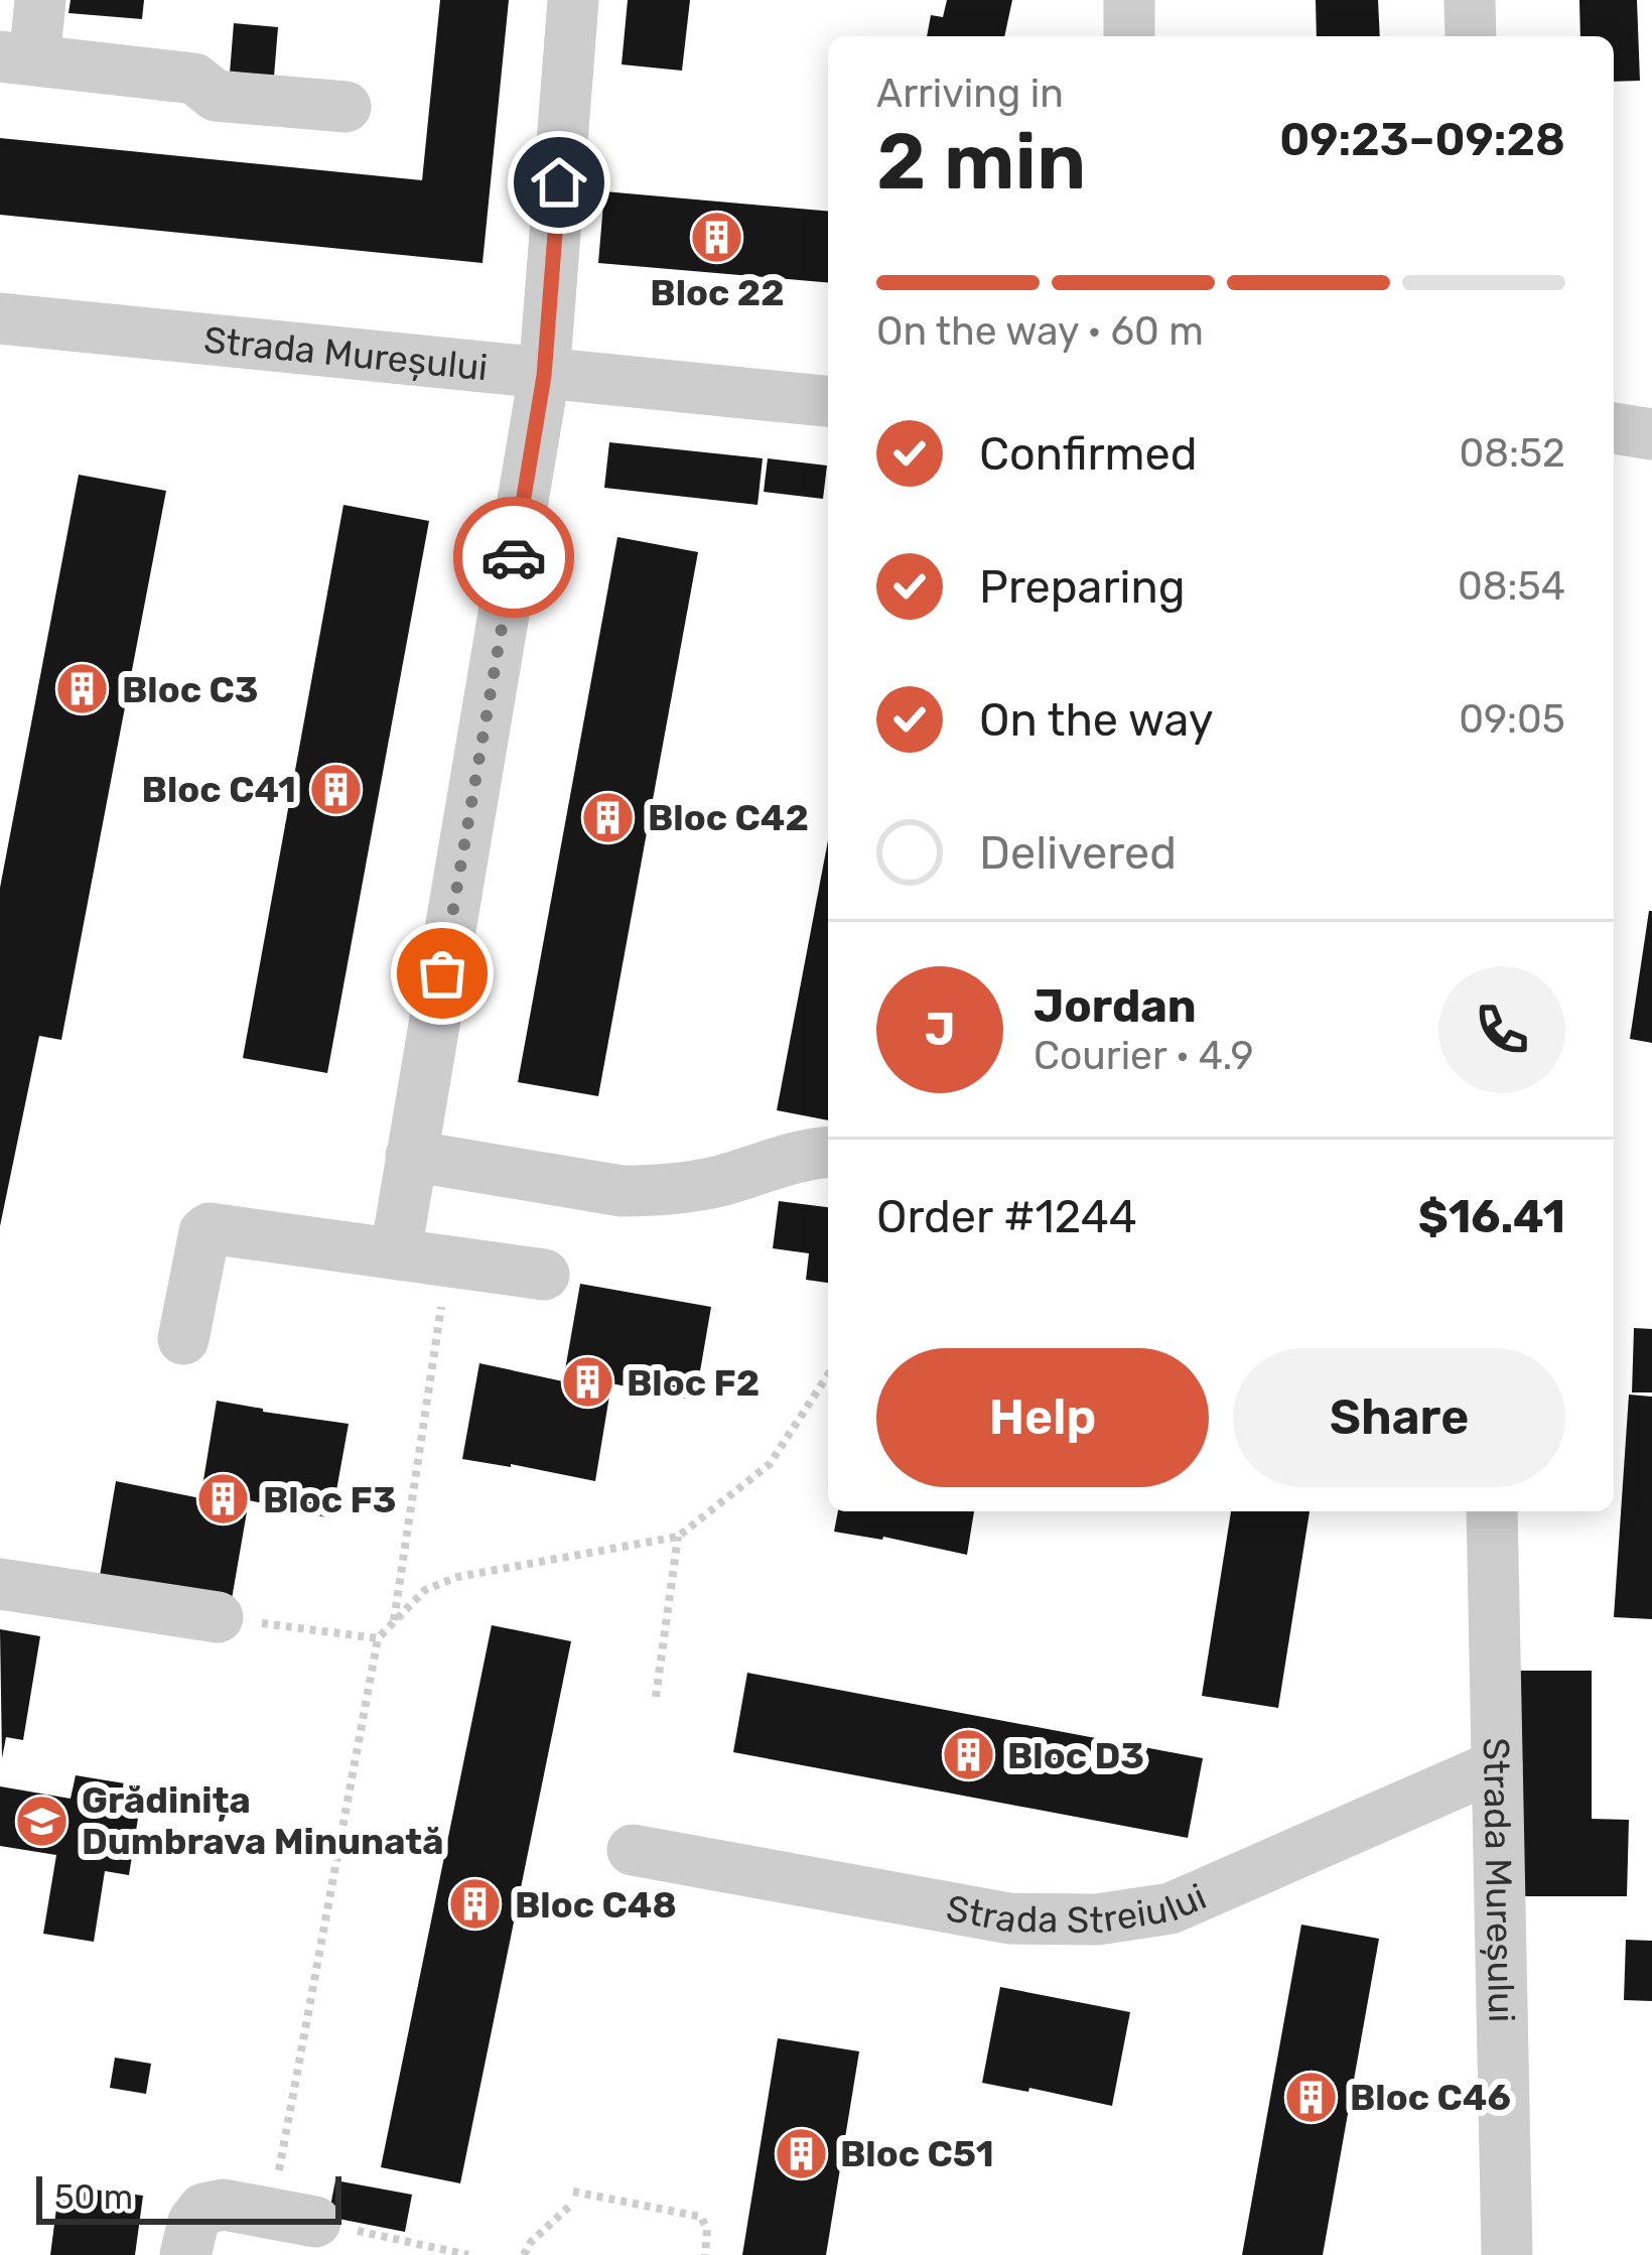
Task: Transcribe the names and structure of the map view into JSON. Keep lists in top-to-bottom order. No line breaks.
{"streets":{"street":["Strada Mureșului","Strada Streiului"]},"crossings":[["Strada Mureșului","Strada Streiului"]],"places":{"building":["Bloc 22","Bloc C3","Bloc C41","Bloc C42","Bloc F2","Bloc F3","Bloc D3","Bloc C48","Bloc C46","Bloc C51"],"school or university":["Grădinița Dumbrava Minunată"]},"scale_bar":"50 m","page":{"heading":["2 min","Arriving in","09:23–09:28"],"panel":["Jordan","Courier · 4.9","Order #1244","$16.41"],"bar":"On the way · 60 m","list":[["Confirmed","08:52"],["Preparing","08:54"],["On the way","09:05"],"Delivered"],"round":"J","buttons":["Help","Share"],"scale":"50 m"}}
